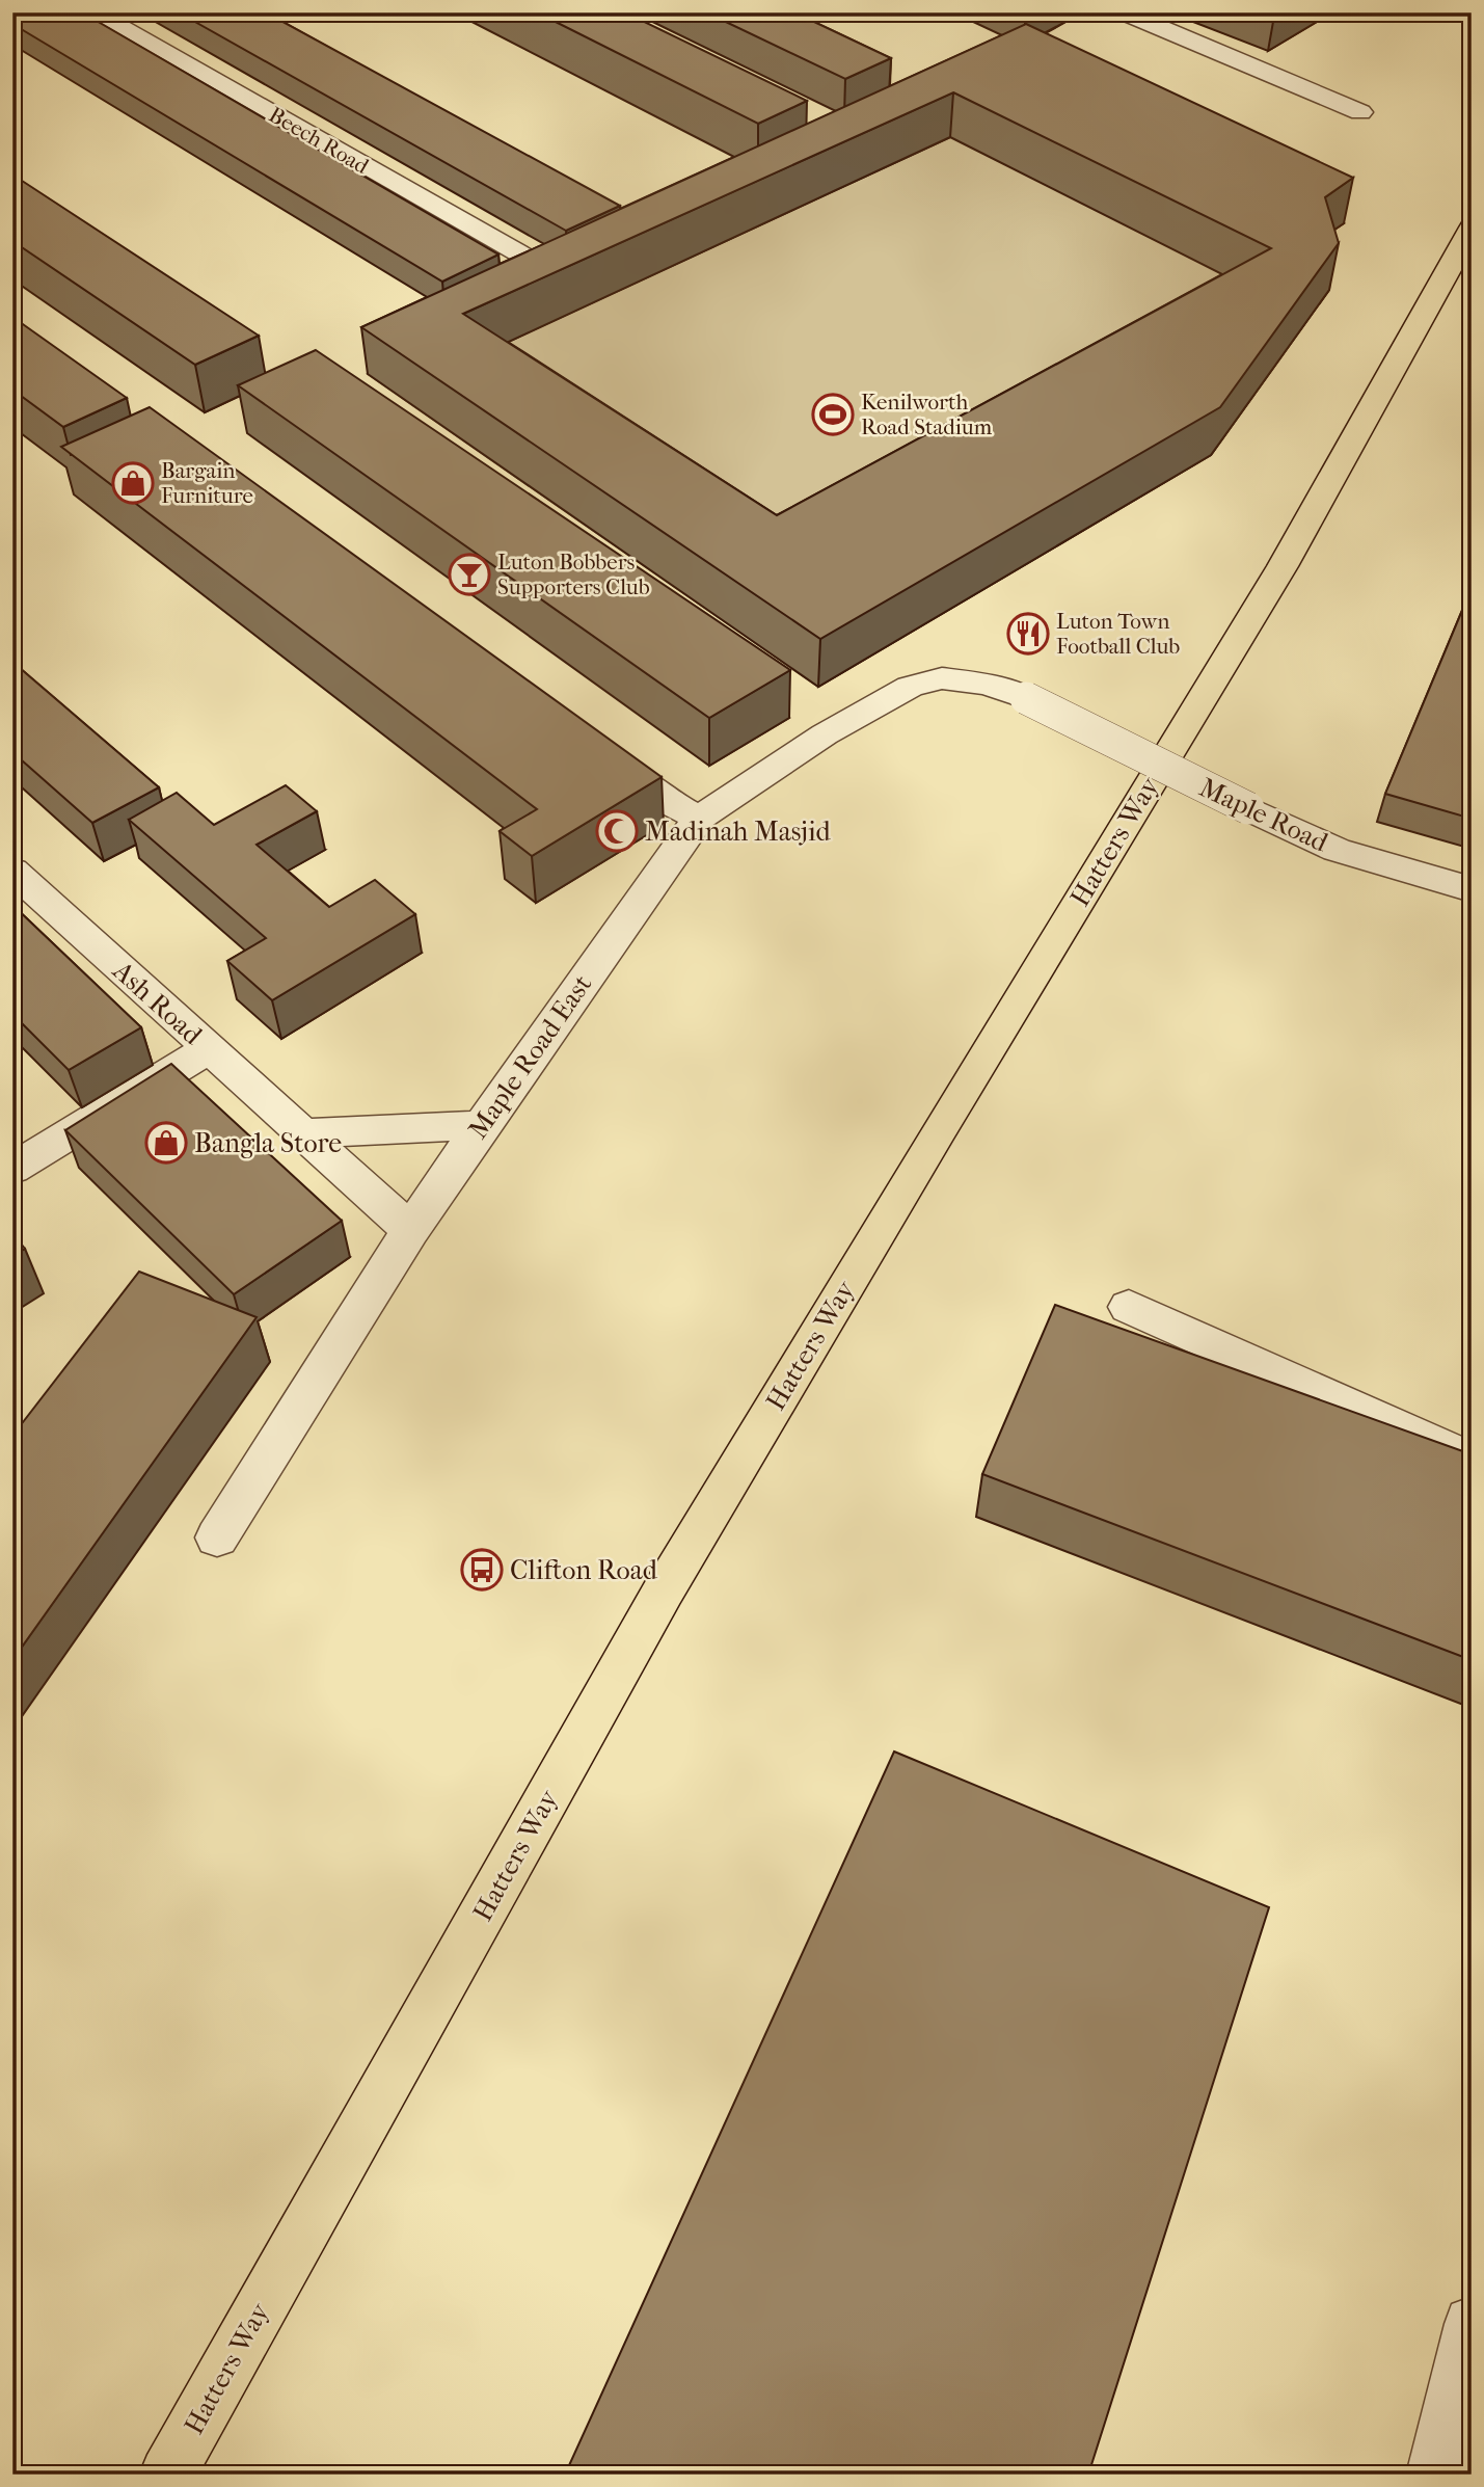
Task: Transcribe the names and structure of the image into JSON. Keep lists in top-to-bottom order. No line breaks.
{"streets":{"main road":["Hatters Way"],"street":["Beech Road","Maple Road","Ash Road","Maple Road East"]},"crossings":[["Maple Road","Maple Road East"],["Ash Road","Maple Road East"]],"places":{"sports":["Kenilworth Road Stadium"],"shop":["Bargain Furniture","Bangla Store"],"bar":["Luton Bobbers Supporters Club"],"restaurant":["Luton Town Football Club"],"mosque":["Madinah Masjid"],"bus stop":["Clifton Road"]}}
